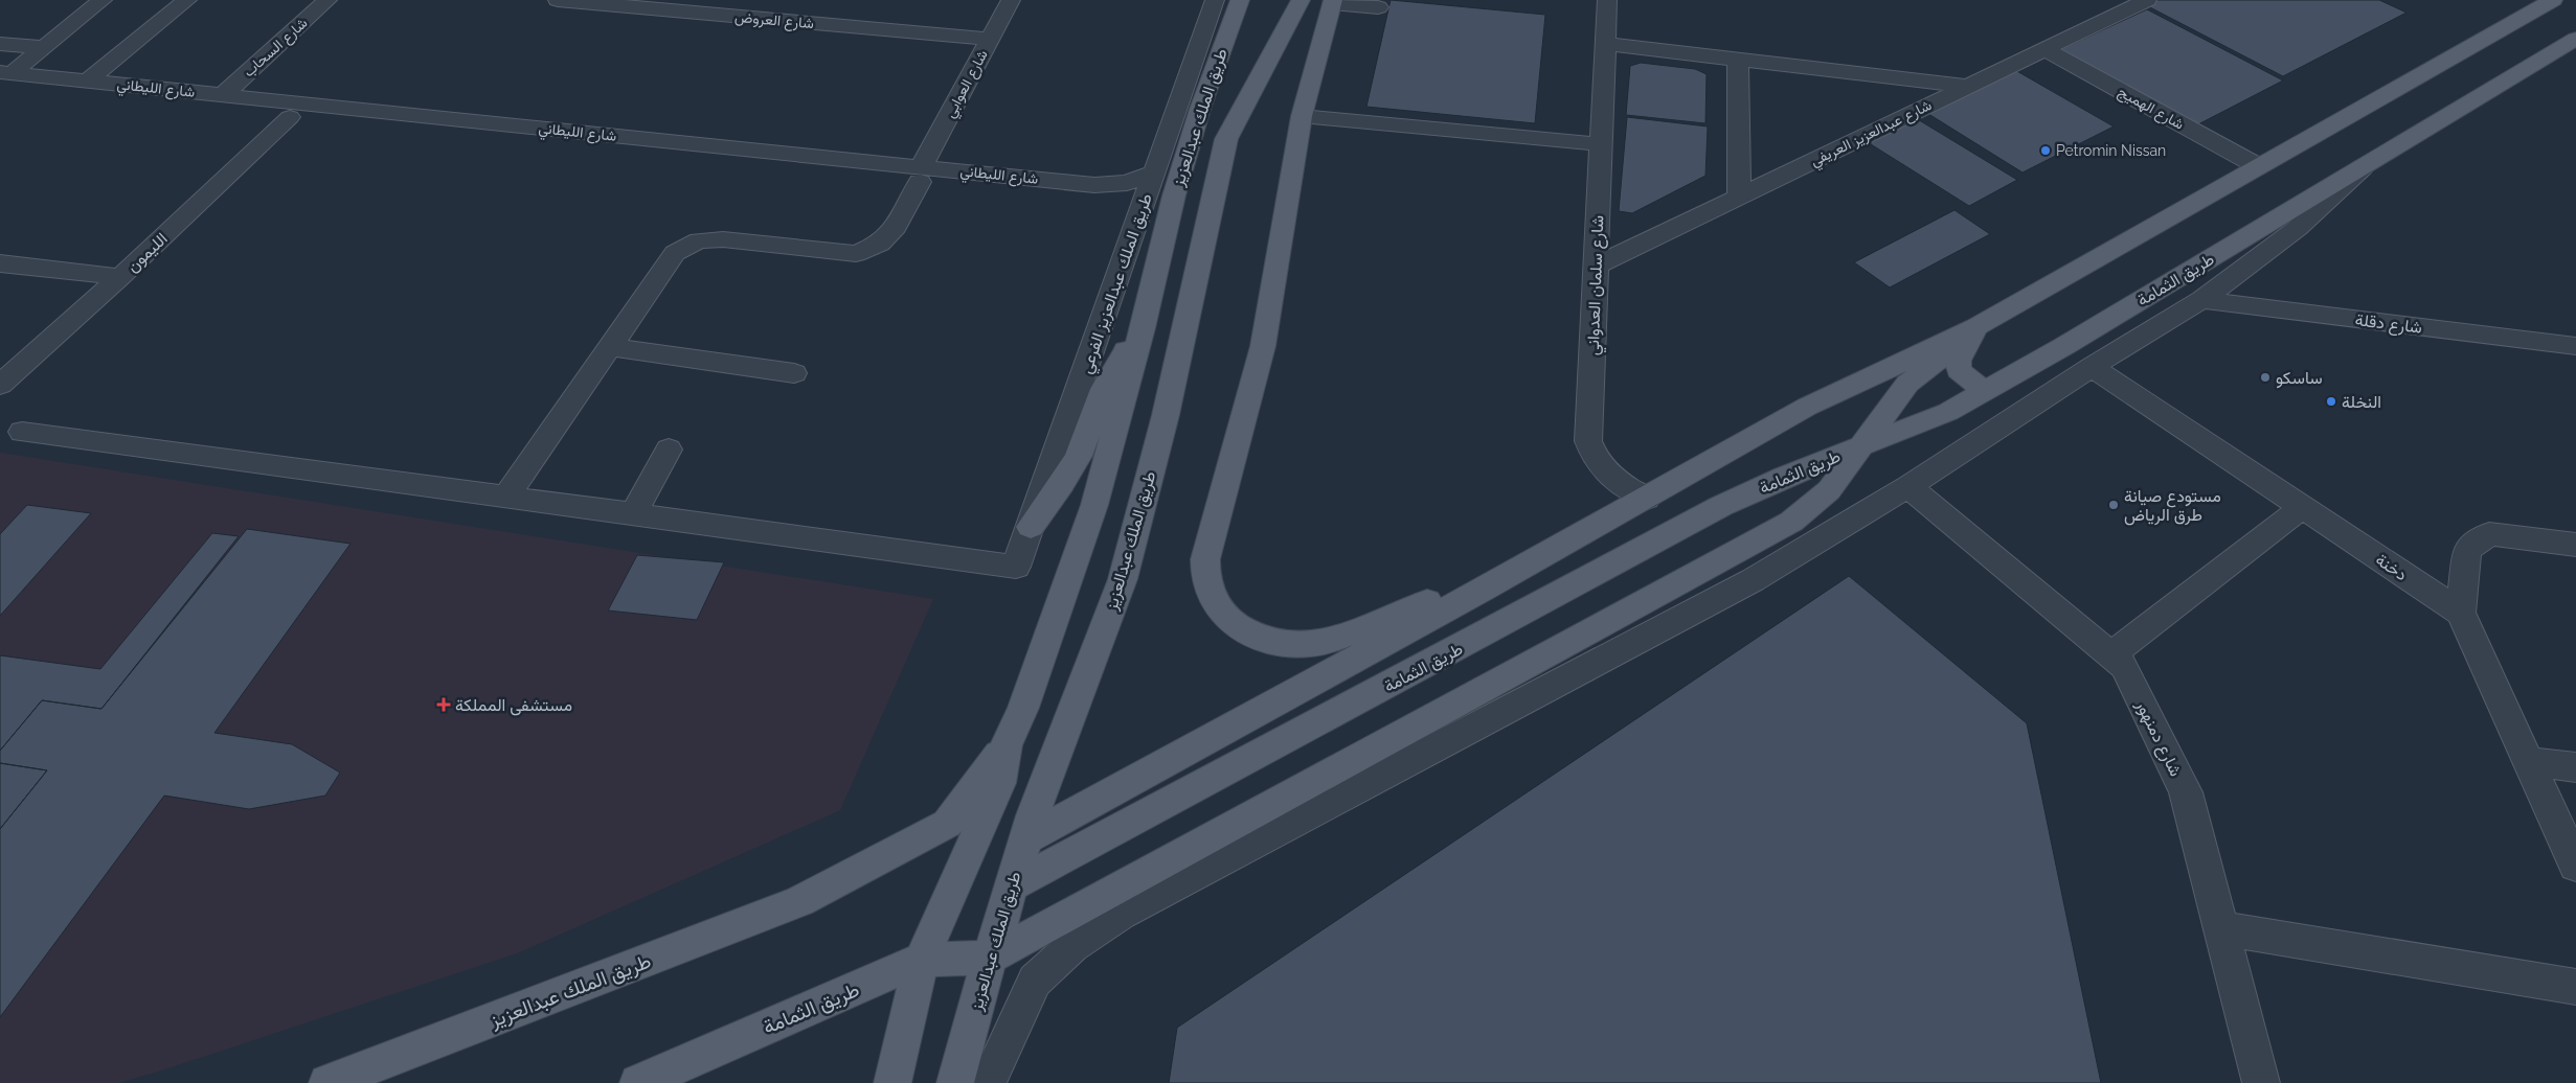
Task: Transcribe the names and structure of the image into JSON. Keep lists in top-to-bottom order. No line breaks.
{"streets":{"main road":["طريق الملك عبدالعزيز","طريق الثمامة"],"street":["شارع العروض","شارع السحاب","شارع العوابي","شارع الليطاني","شارع الهميج","شارع عبدالعزيز العريفي","الليمون","طريق الملك عبدالعزيز الفرعي","شارع سلمان العدواني","شارع دقلة","دخنة","شارع دمنهور"]},"crossings":[["شارع العروض","شارع العوابي"],["شارع السحاب","شارع الليطاني"],["شارع العوابي","شارع الليطاني"],["شارع الليطاني","الليمون"],["شارع الليطاني","طريق الملك عبدالعزيز الفرعي"],["شارع الهميج","شارع عبدالعزيز العريفي"],["طريق الملك عبدالعزيز","طريق الثمامة"],["شارع عبدالعزيز العريفي","شارع سلمان العدواني"]],"places":{"other":["Petromin Nissan","ساسكو","النخلة","مستودع صيانة طرق الرياض"],"health":["مستشفى المملكة"]}}
